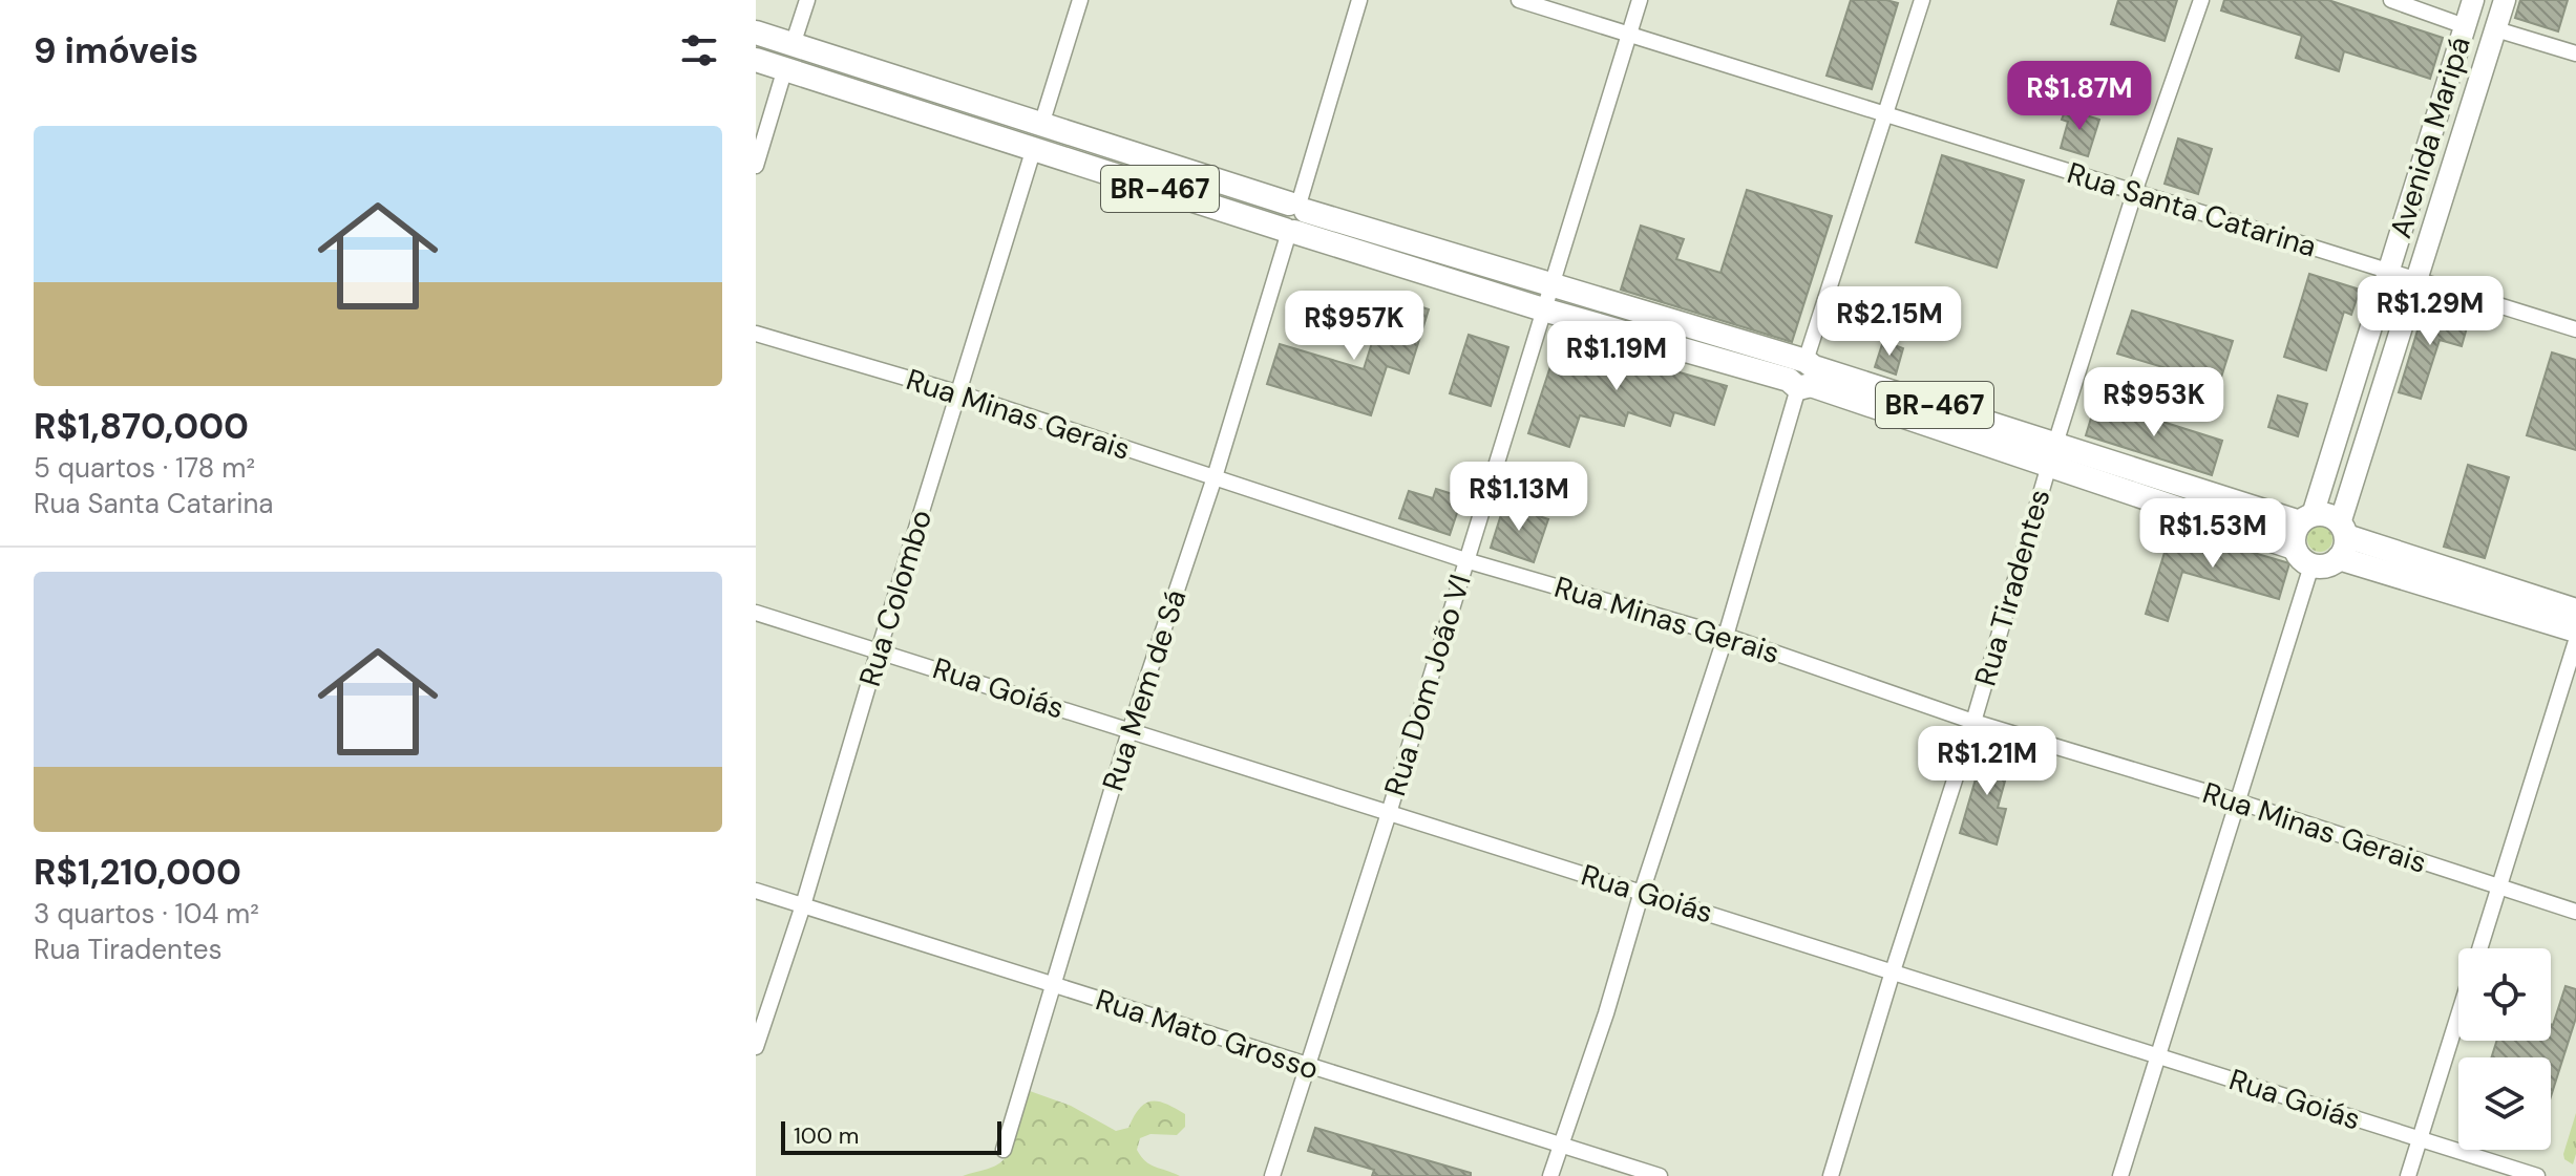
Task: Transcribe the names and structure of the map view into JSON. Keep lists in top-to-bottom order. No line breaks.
{"streets":{"main road":["Avenida Maripá","BR-467"],"street":["Rua Santa Catarina","Rua Minas Gerais","Rua Tiradentes","Rua Colombo","Rua Dom João VI","Rua Goiás","Rua Mem de Sá","Rua Mato Grosso"]},"crossings":[["Avenida Maripá","BR-467"],["Avenida Maripá","Rua Santa Catarina"],["BR-467","Rua Tiradentes"],["BR-467","Rua Colombo"],["BR-467","Rua Dom João VI"],["BR-467","Rua Mem de Sá"],["Rua Santa Catarina","Rua Tiradentes"],["Rua Santa Catarina","Rua Dom João VI"],["Rua Minas Gerais","Rua Tiradentes"],["Rua Minas Gerais","Rua Colombo"],["Rua Minas Gerais","Rua Dom João VI"],["Rua Minas Gerais","Rua Mem de Sá"],["Rua Tiradentes","Rua Goiás"],["Rua Colombo","Rua Goiás"],["Rua Colombo","Rua Mato Grosso"],["Rua Dom João VI","Rua Goiás"],["Rua Dom João VI","Rua Mato Grosso"],["Rua Goiás","Rua Mem de Sá"],["Rua Mem de Sá","Rua Mato Grosso"]],"scale_bar":"100 m","page":{"heading":"9 imóveis","price":["R$1.87M","R$1.29M","R$2.15M","R$957K","R$1.19M","R$953K","R$1.13M","R$1.53M","R$1.21M"],"list":[{"name":"R$1,870,000","note":"5 quartos · 178 m² · Rua Santa Catarina"},{"name":"R$1,210,000","note":"3 quartos · 104 m² · Rua Tiradentes"}],"scale":"100 m"}}
